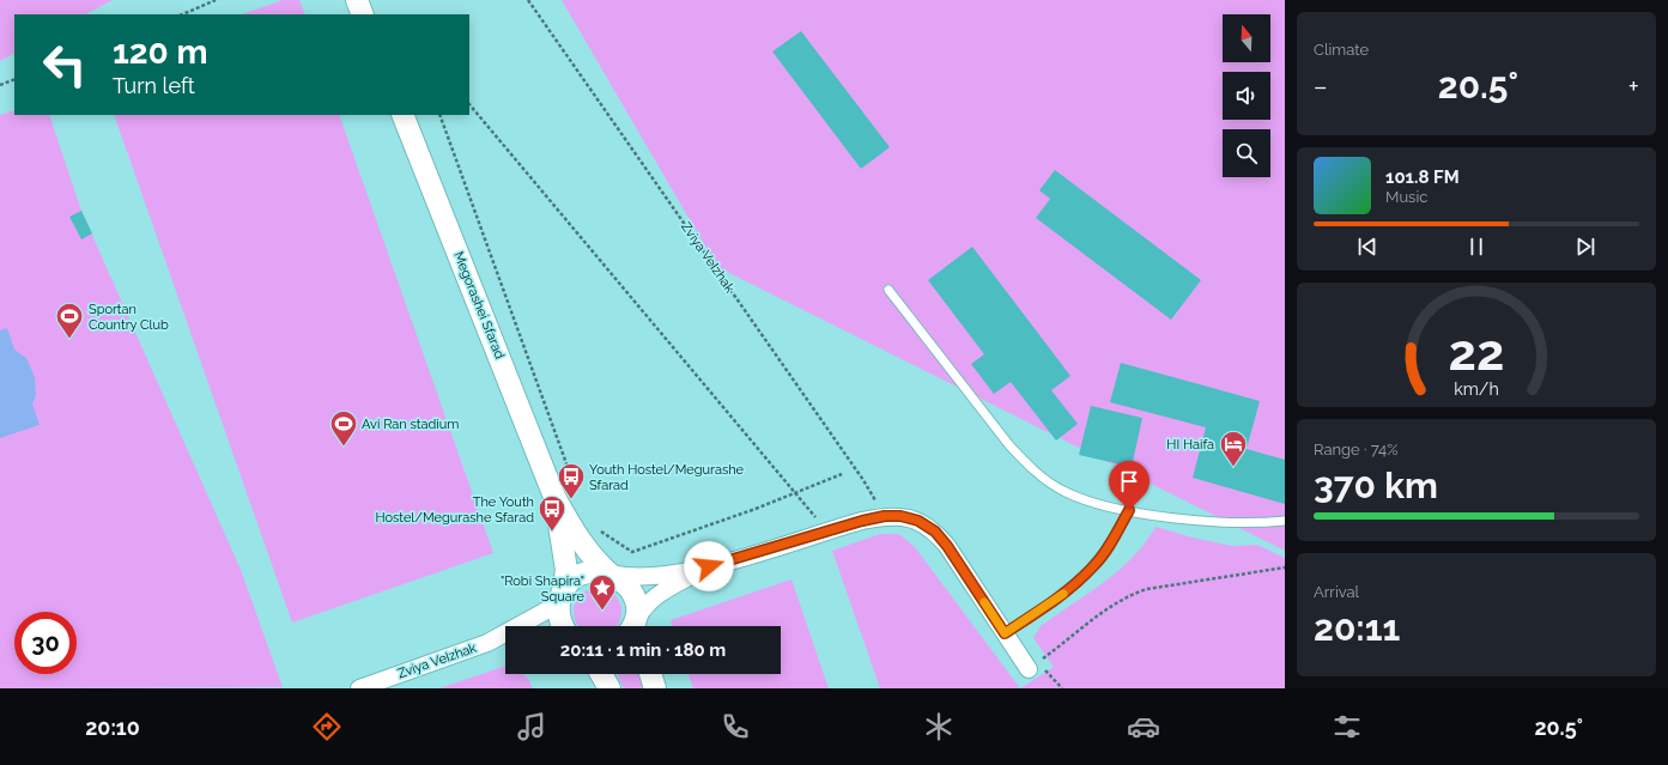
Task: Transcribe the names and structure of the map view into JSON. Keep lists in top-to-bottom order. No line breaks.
{"streets":{"street":["Zviya VeIzhak","Megorashei Sfarad"]},"crossings":[["Zviya VeIzhak","Megorashei Sfarad"]],"places":{"sports":["Sportan Country Club","Avi Ran stadium"],"hotel":["HI Haifa"],"bus stop":["Youth Hostel/Megurashe Sfarad","The Youth Hostel/Megurashe Sfarad"],"place":["\"Robi Shapira\" Square"]},"north":"top","page":{"tile":["Climate",["Range · 74%","370 km"],["Arrival","20:11"]],"turn":["120 m","Turn left"],"heat":["−","20.5°","+"],"song":["101.8 FM","Music"],"limit":"30","trip":"20:11 · 1 min · 180 m","tabs":["20:10","20.5°"],"gauge":["22","km/h"]}}
